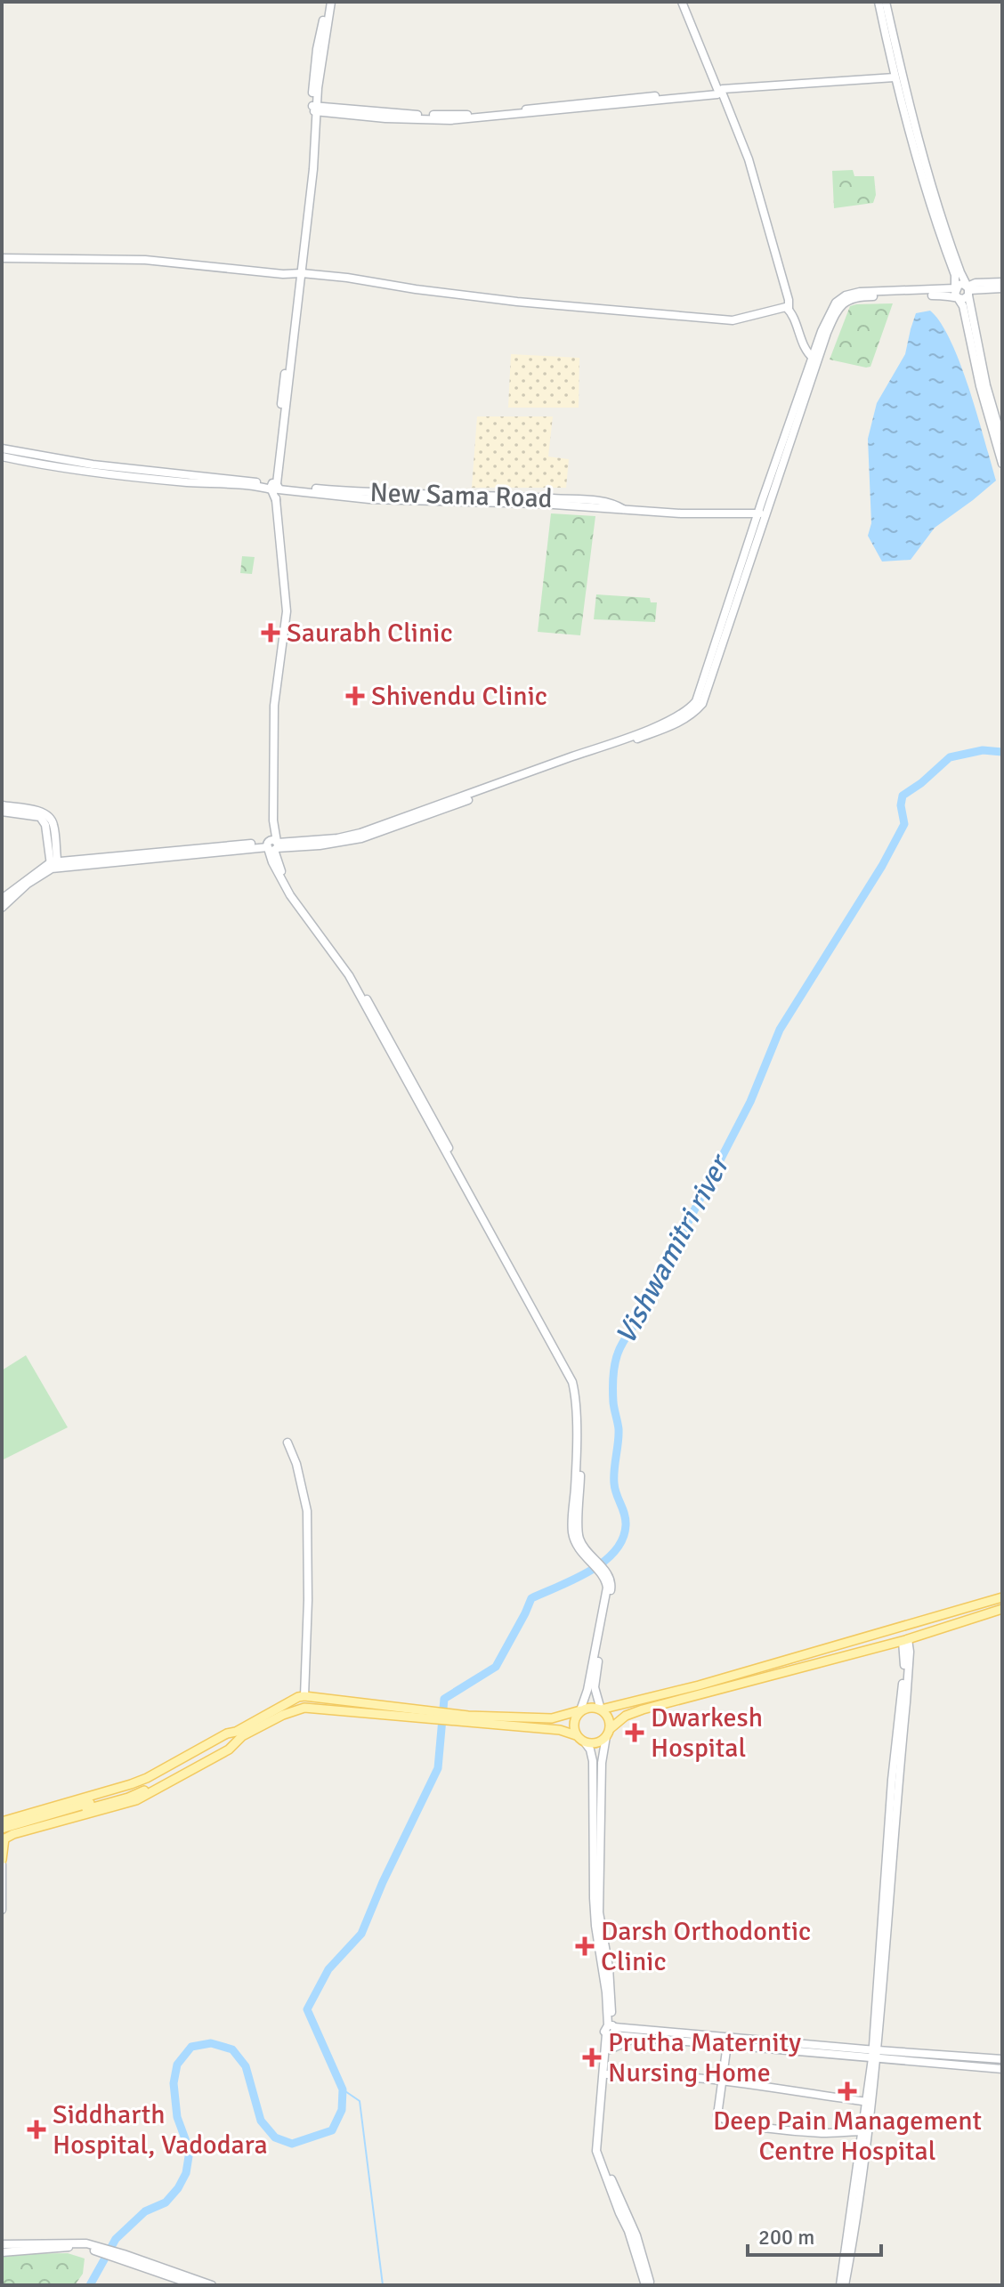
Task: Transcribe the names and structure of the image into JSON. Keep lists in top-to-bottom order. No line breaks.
{"streets":{"street":["New Sama Road"]},"water":["Vishwamitri river"],"places":{"health":["Saurabh Clinic","Shivendu Clinic","Dwarkesh Hospital","Darsh Orthodontic Clinic","Prutha Maternity Nursing Home","Deep Pain Management Centre Hospital","Siddharth Hospital, Vadodara"]},"scale_bar":"200 m"}
